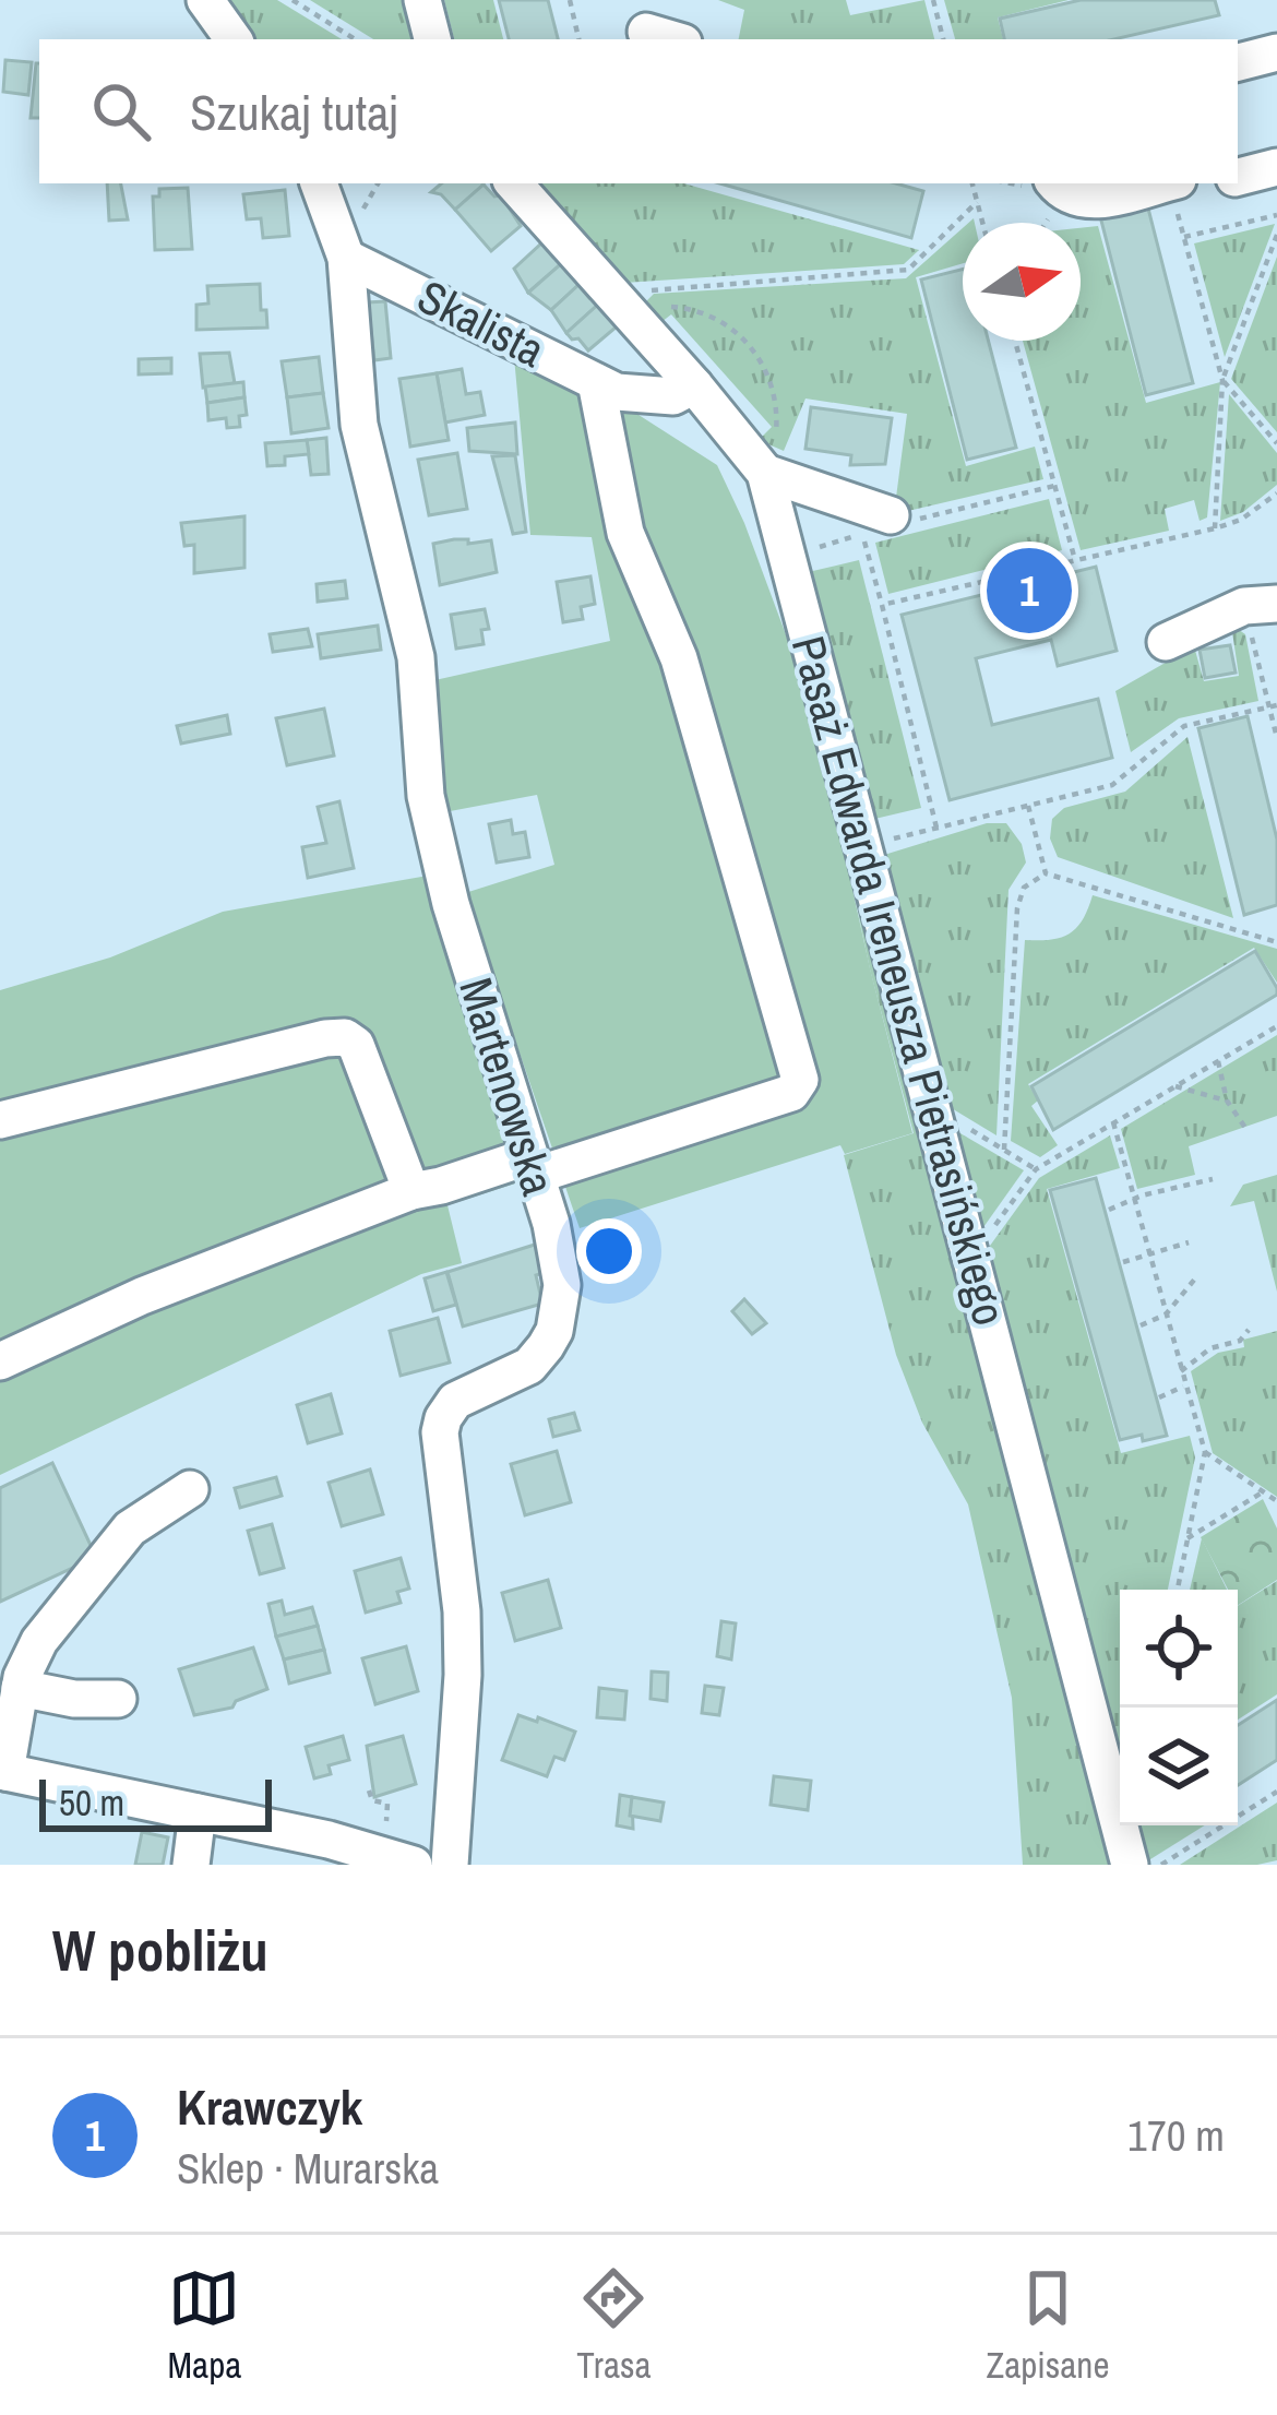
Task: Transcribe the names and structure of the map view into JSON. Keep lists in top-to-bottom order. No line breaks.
{"streets":{"street":["Skalista","Pasaż Edwarda Ireneusza Pietrasińskiego","Martenowska"]},"crossings":[["Skalista","Pasaż Edwarda Ireneusza Pietrasińskiego"],["Skalista","Martenowska"]],"scale_bar":"50 m","north":"right","page":{"search":"Szukaj tutaj","pins":"1","scale":"50 m","heading":"W pobliżu","list":[{"mark":"1","name":"Krawczyk","note":"Sklep · Murarska","value":"170 m"}],"nav":["Mapa","Trasa","Zapisane"]}}
